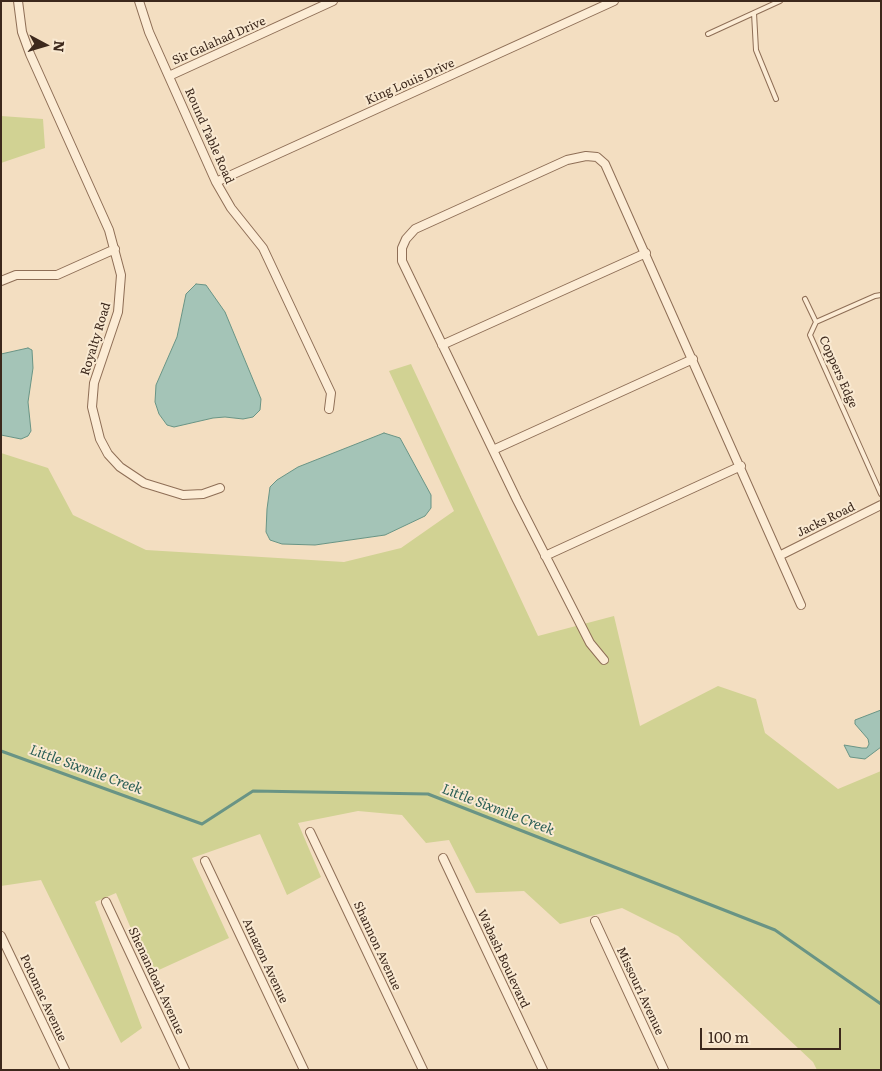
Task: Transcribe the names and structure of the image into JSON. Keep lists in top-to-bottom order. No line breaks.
{"streets":{"street":["Sir Galahad Drive","King Louis Drive","Round Table Road","Royalty Road","Jacks Road","Shannon Avenue","Wabash Boulevard","Amazon Avenue","Shenandoah Avenue","Missouri Avenue","Potomac Avenue"],"lane":["Coppers Edge"]},"crossings":[["Sir Galahad Drive","Round Table Road"],["King Louis Drive","Round Table Road"]],"water":["Little Sixmile Creek"],"scale_bar":"100 m","north":"right"}
